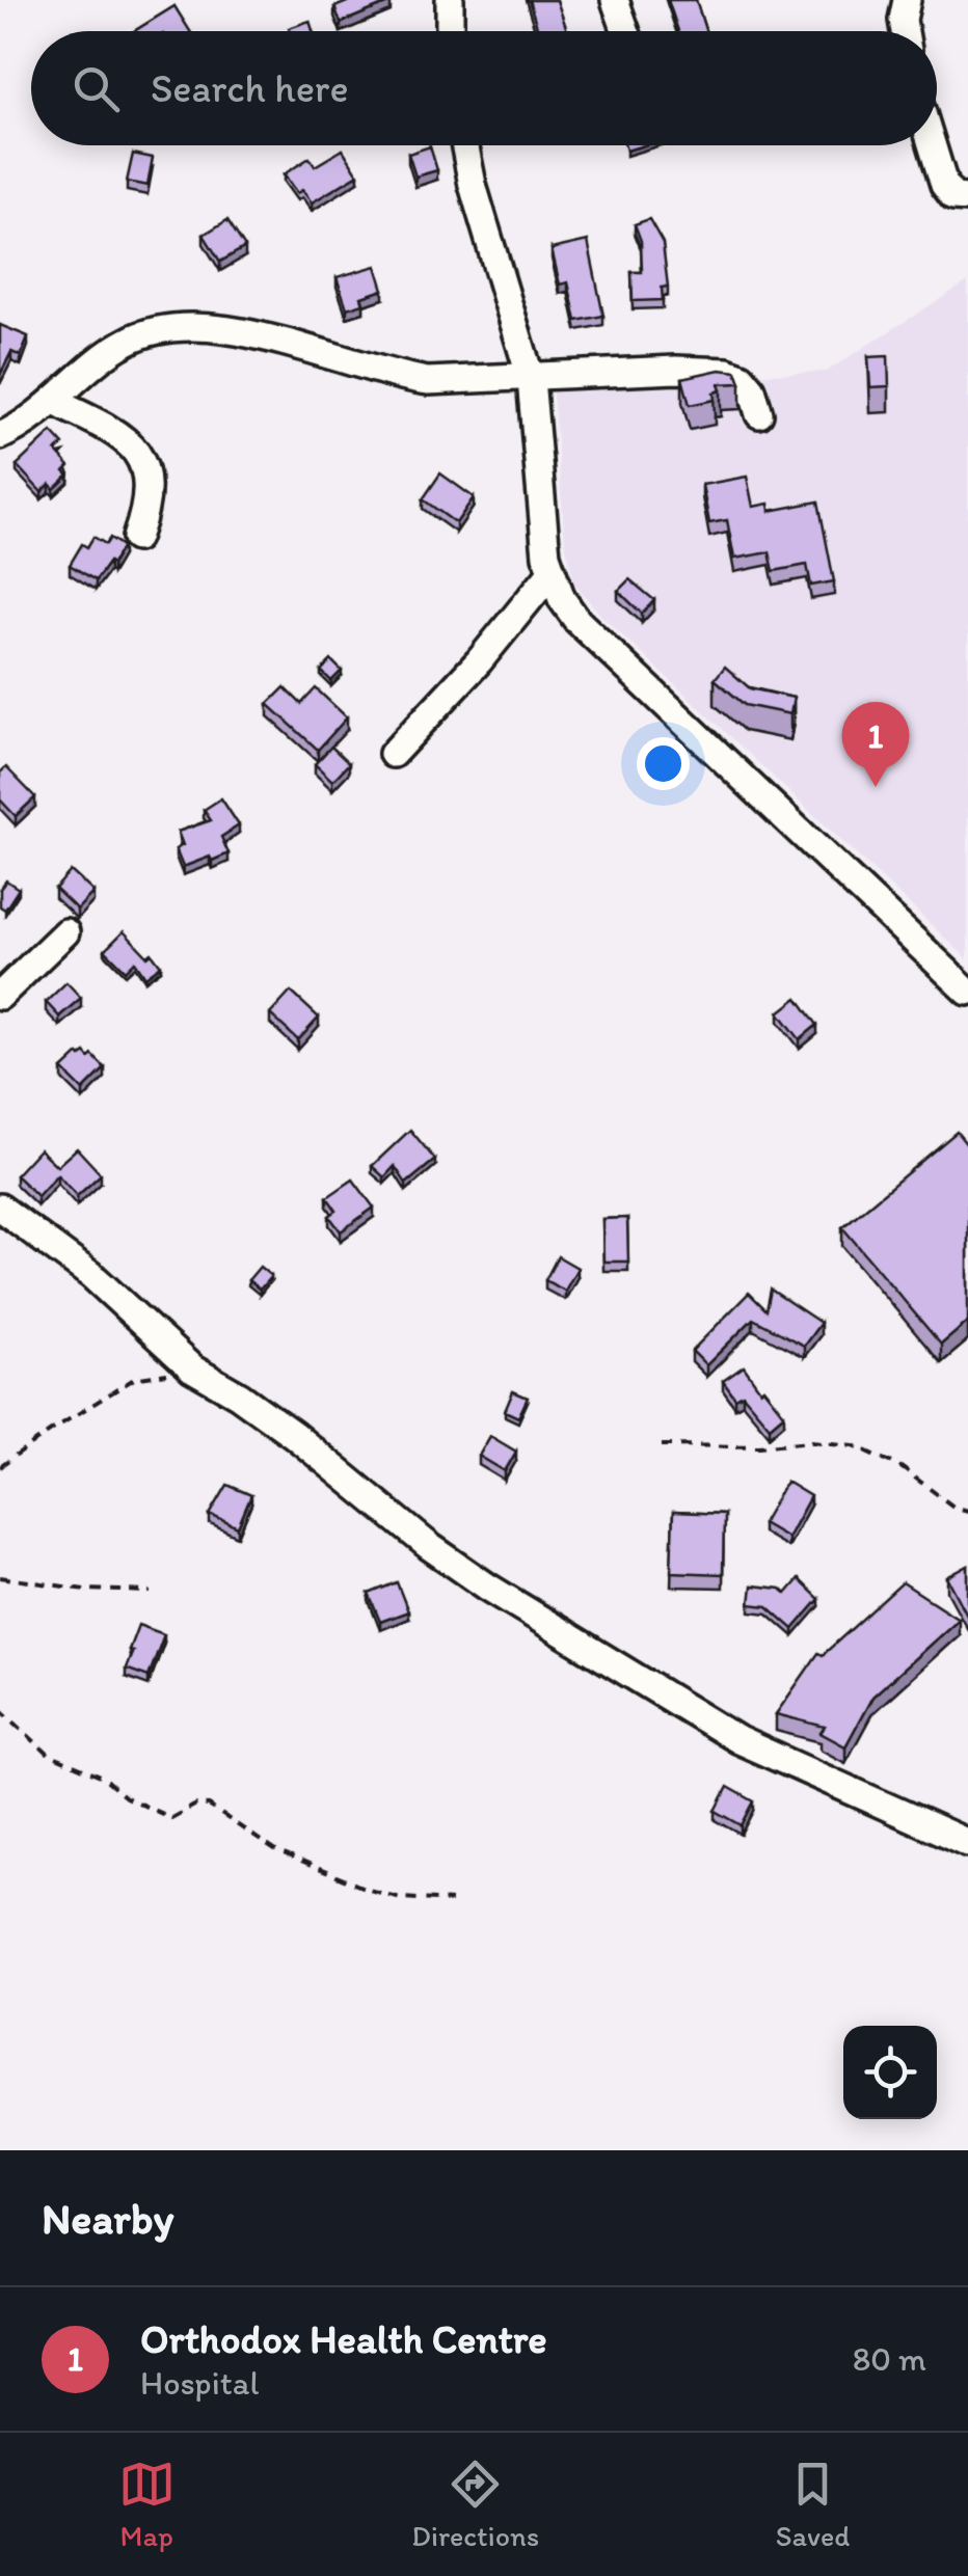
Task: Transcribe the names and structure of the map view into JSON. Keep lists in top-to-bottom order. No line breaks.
{"page":{"search":"Search here","pins":"1","heading":"Nearby","list":[{"mark":"1","name":"Orthodox Health Centre","note":"Hospital","value":"80 m"}],"nav":["Map","Directions","Saved"]}}
